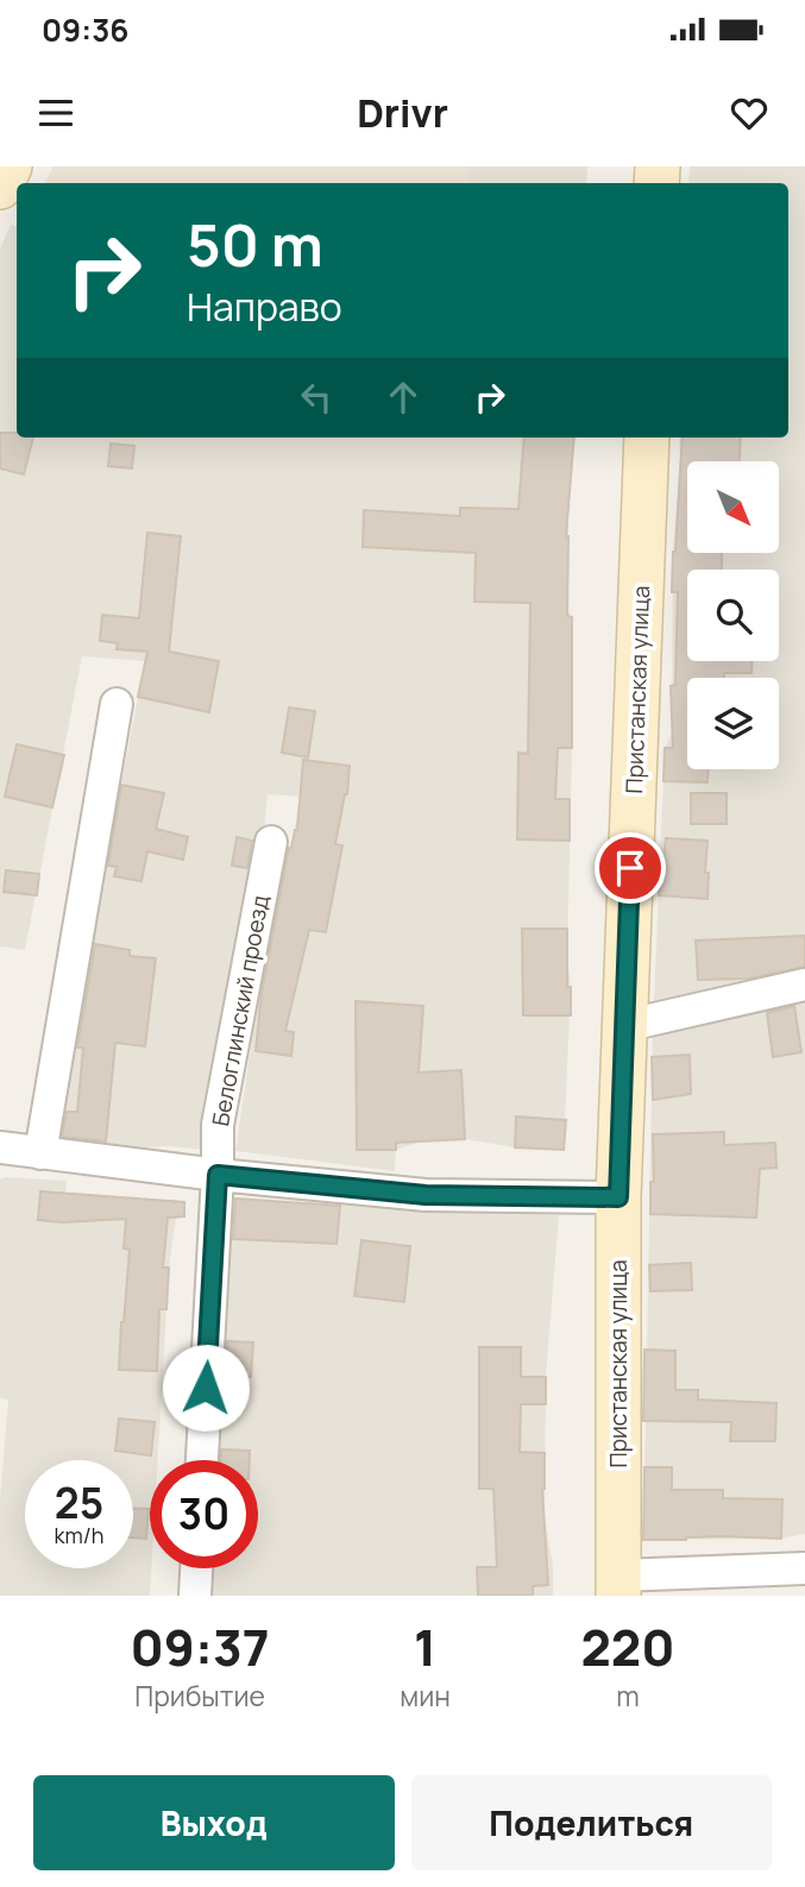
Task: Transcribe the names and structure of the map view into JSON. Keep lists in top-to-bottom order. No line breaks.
{"streets":{"street":["Пристанская улица","Белоглинский проезд"]},"north":"bottom right","page":{"status":"09:36","header":"Drivr","turn":["50 m","Направо"],"speed":"25 km/h","limit":"30","eta":["09:37","Прибытие","1","мин","220","m"],"buttons":["Выход","Поделиться"]}}
